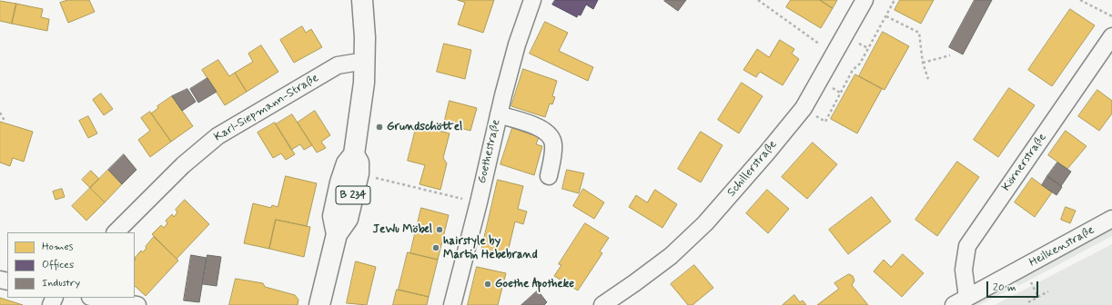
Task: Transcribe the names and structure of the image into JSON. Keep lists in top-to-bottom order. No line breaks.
{"streets":{"main road":["B 234"],"street":["Karl-Siepmann-Straße","Goethestraße","Körnerstraße","Schillerstraße","Heilkenstraße"]},"crossings":[["Karl-Siepmann-Straße","B 234"],["Körnerstraße","Heilkenstraße"]],"places":["Grundschöttel","JeWu Möbel","hairstyle by Martin Hebebrand","Goethe Apotheke"],"legend":["Homes","Offices","Industry"],"scale_bar":"20 m"}
